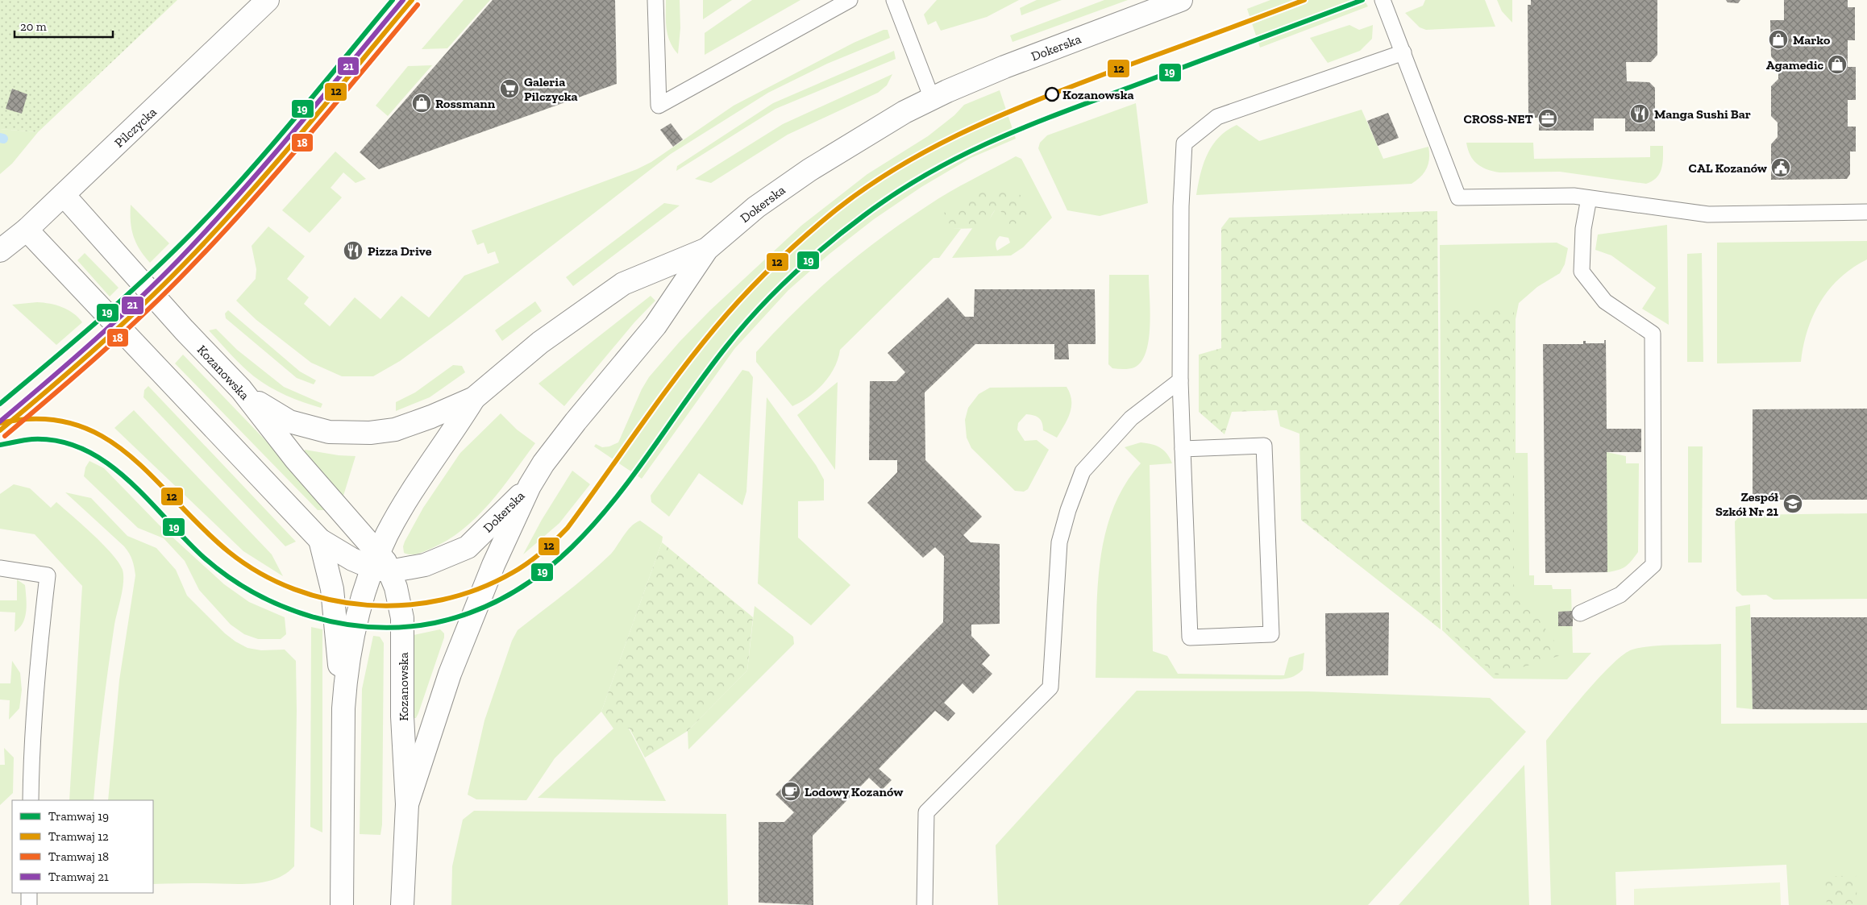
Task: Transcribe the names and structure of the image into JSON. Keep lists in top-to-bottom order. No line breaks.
{"streets":{"street":["Dokerska","Pilczycka","Kozanowska"]},"crossings":[["Dokerska","Kozanowska"],["Pilczycka","Kozanowska"]],"places":{"shop":["Marko","Agamedic","Rossmann"],"supermarket":["Galeria Pilczycka"],"other":["Kozanowska"],"restaurant":["Manga Sushi Bar","Pizza Drive"],"office":["CROSS-NET"],"public building":["CAL Kozanów"],"school or university":["Zespół Szkół Nr 21"],"cafe":["Lodowy Kozanów"]},"lines":["tram line 19","tram line 12","tram line 21","tram line 18"],"legend":["Tramwaj 19","Tramwaj 12","Tramwaj 18","Tramwaj 21"],"scale_bar":"20 m"}
